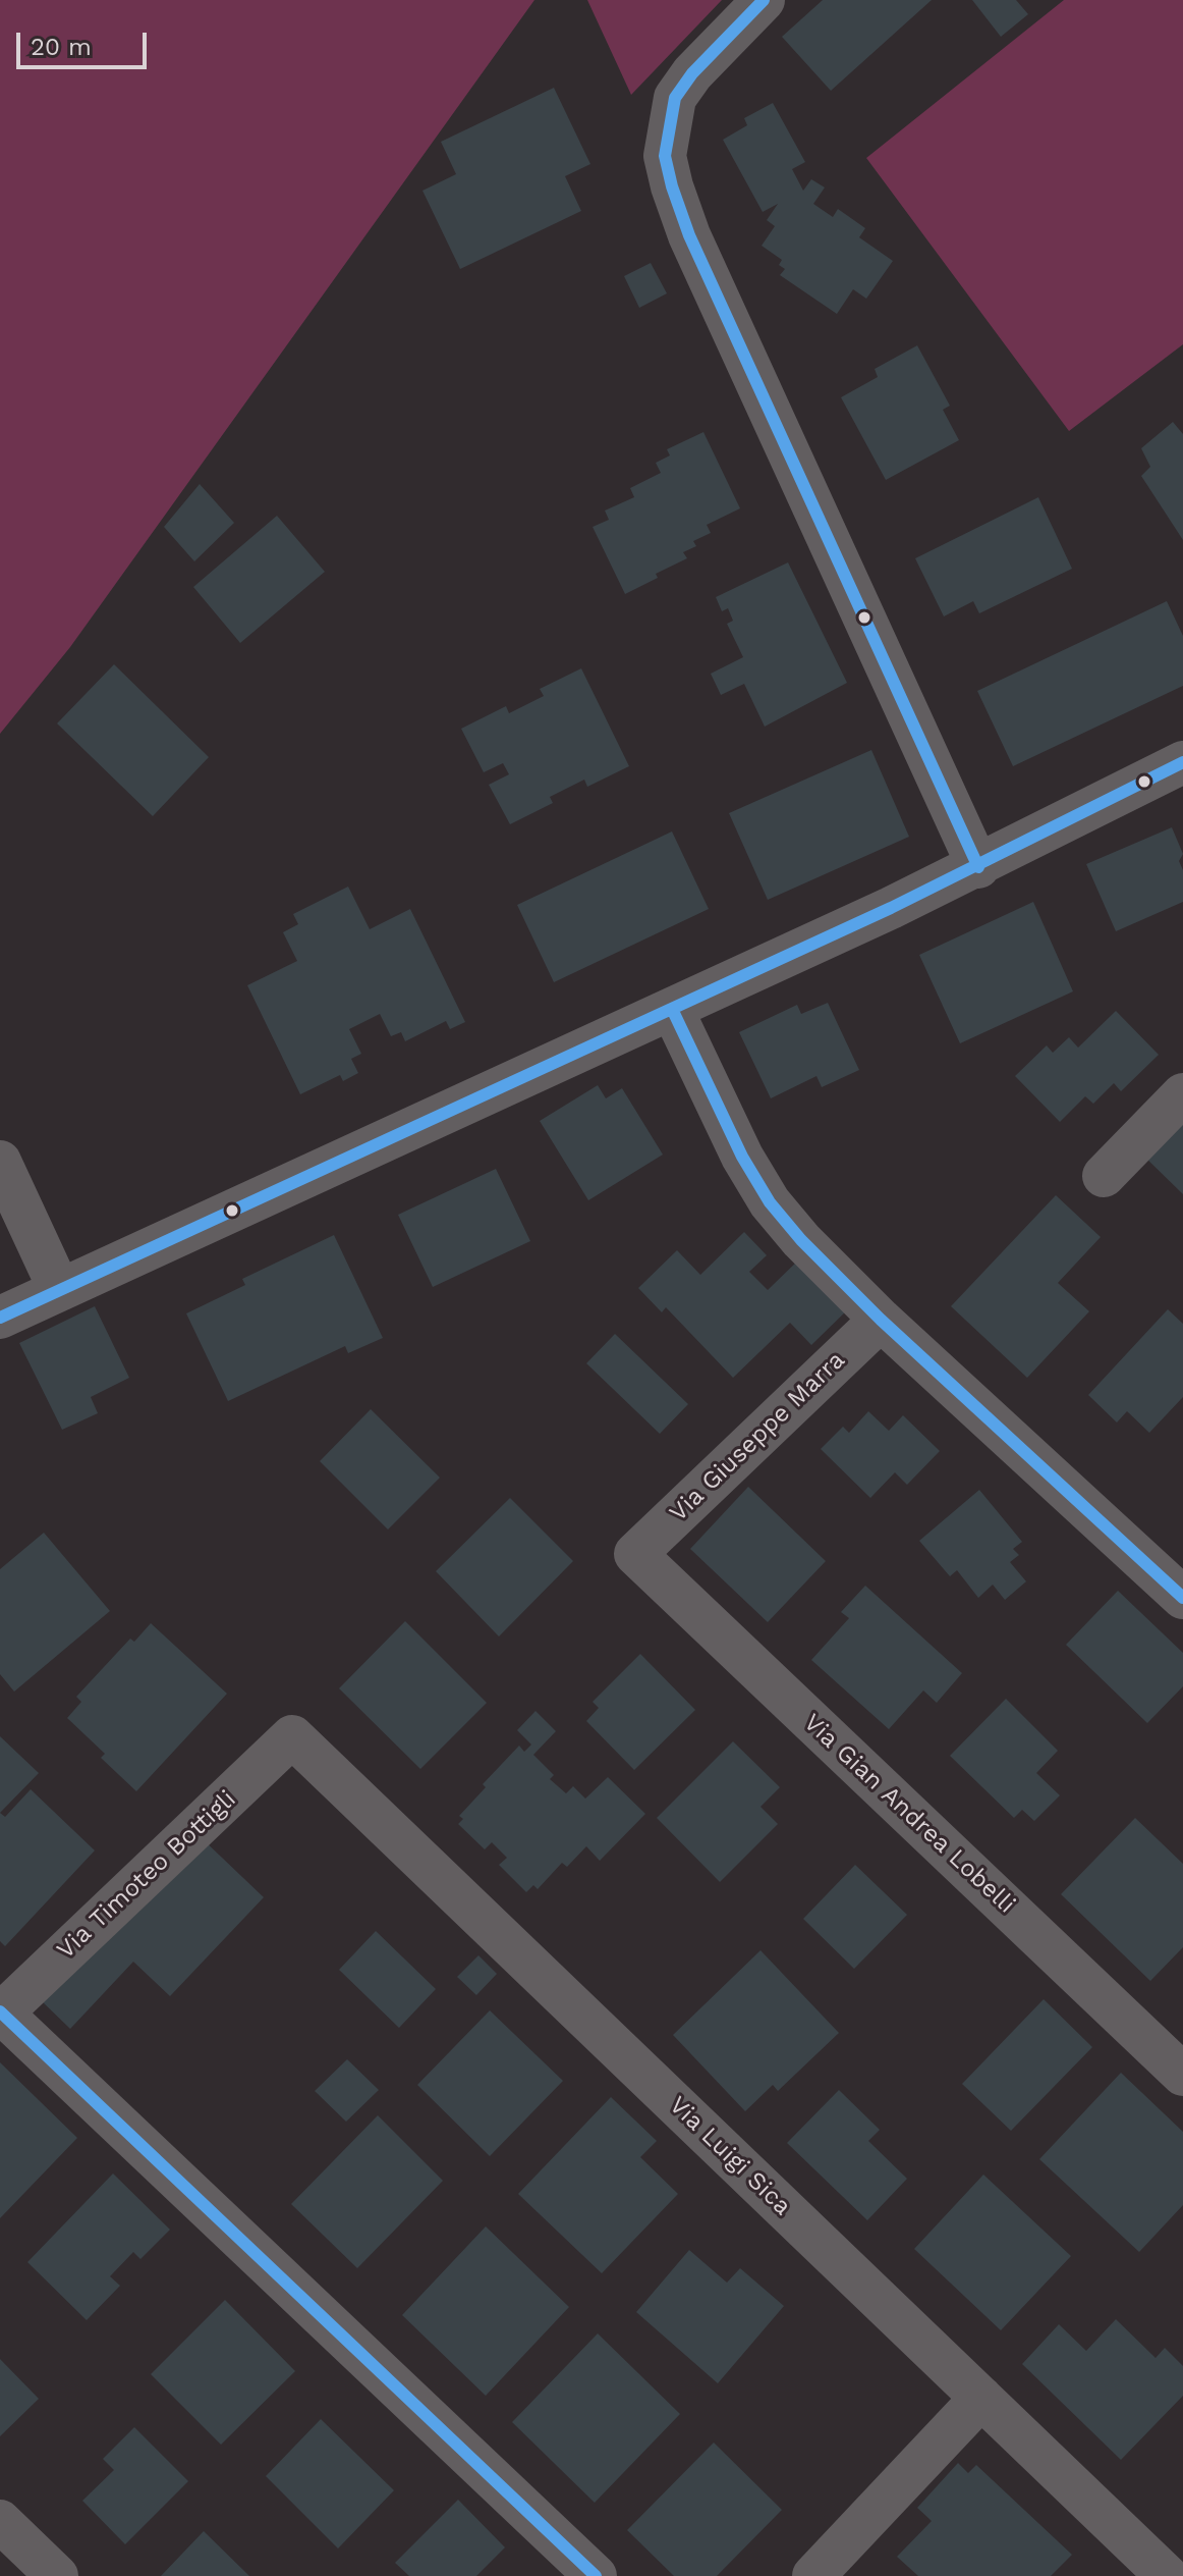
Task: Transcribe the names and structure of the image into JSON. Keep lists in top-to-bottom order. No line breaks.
{"streets":{"street":["Via Giuseppe Marra","Via Gian Andrea Lobelli","Via Timoteo Bottigli","Via Luigi Sica"]},"crossings":[["Via Giuseppe Marra","Via Gian Andrea Lobelli"],["Via Timoteo Bottigli","Via Luigi Sica"]],"scale_bar":"20 m"}
